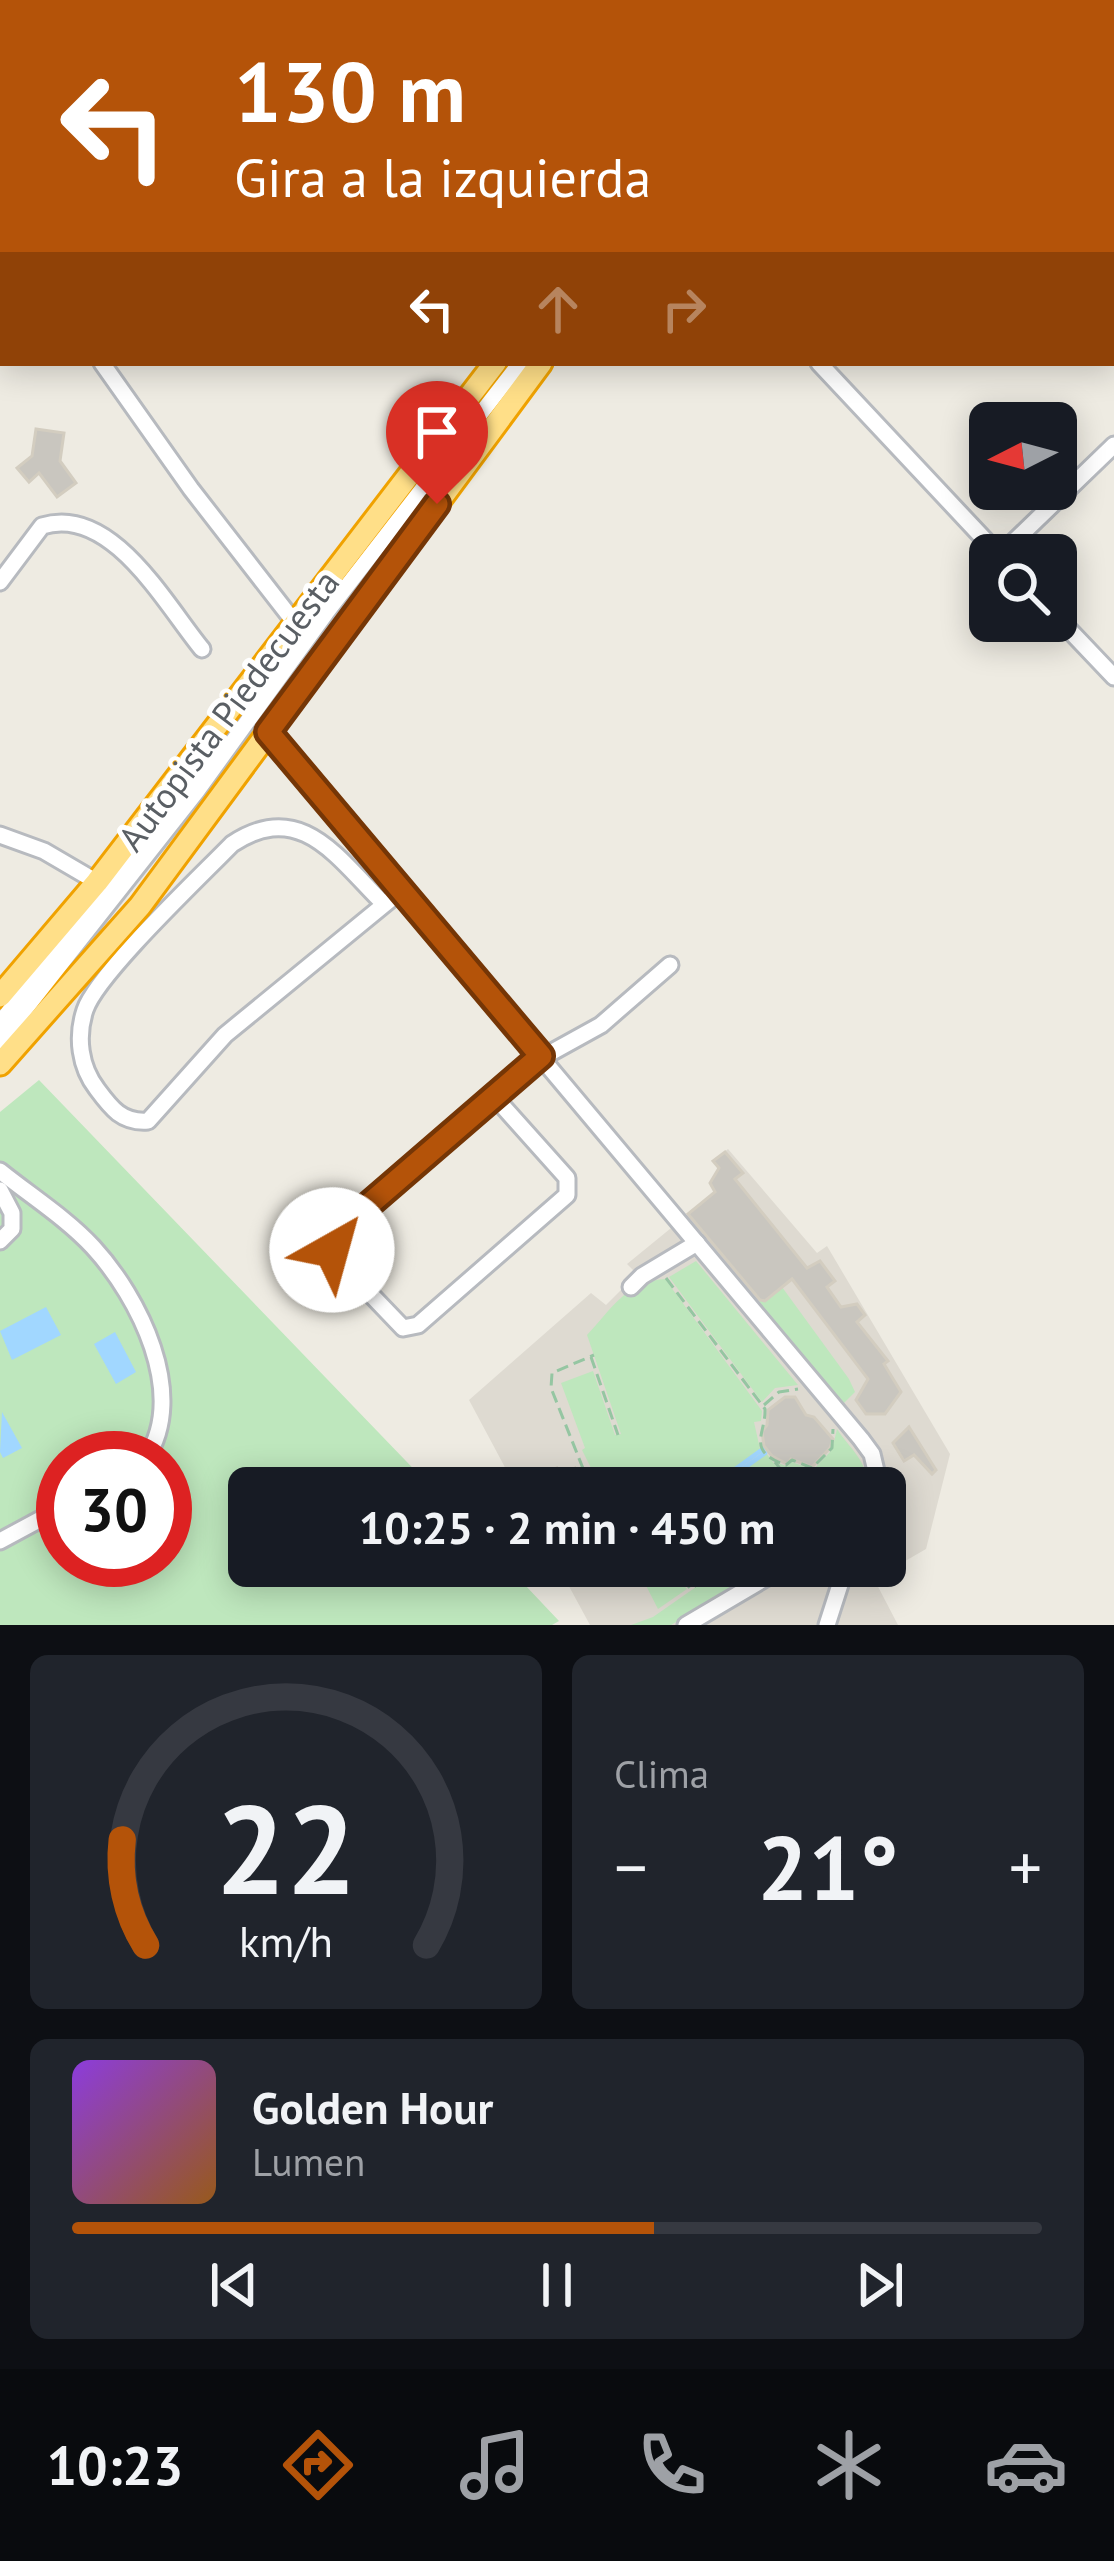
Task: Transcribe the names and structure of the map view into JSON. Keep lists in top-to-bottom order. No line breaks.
{"streets":{"highway":["Autopista Piedecuesta"]},"north":"left","page":{"turn":["130 m","Gira a la izquierda"],"limit":"30","trip":"10:25 · 2 min · 450 m","tile":"Clima","heat":["−","21°","+"],"song":["Golden Hour","Lumen"],"tabs":"10:23","gauge":["22","km/h"]}}
